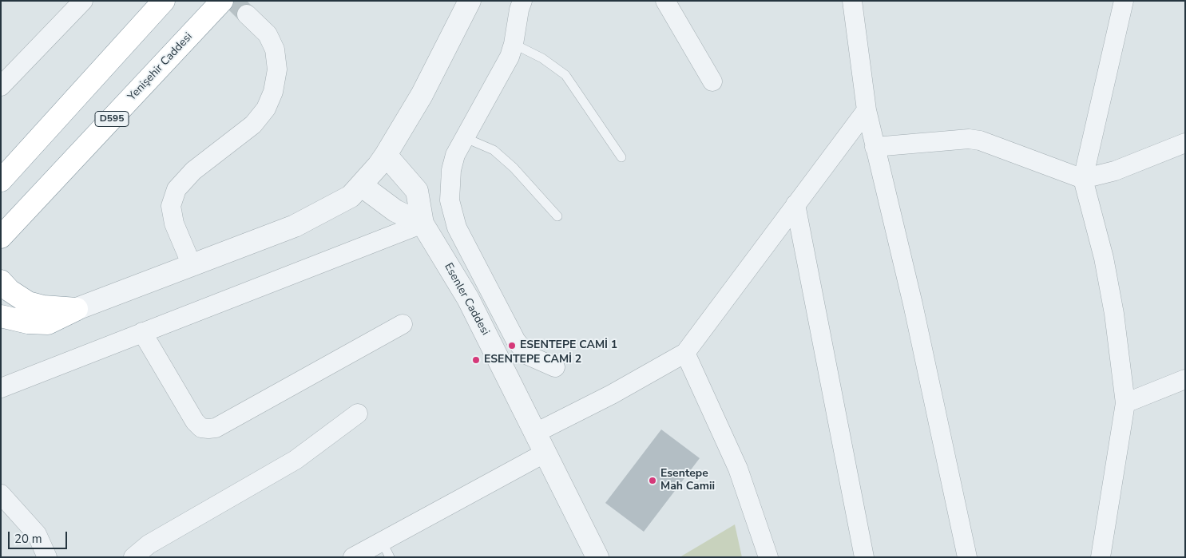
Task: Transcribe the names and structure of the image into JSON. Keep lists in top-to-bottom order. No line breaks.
{"streets":{"highway":["Yenişehir Caddesi","D595"],"street":["Esenler Caddesi"]},"places":["ESENTEPE CAMİ 1","ESENTEPE CAMİ 2","Esentepe Mah Camii"],"scale_bar":"20 m"}
